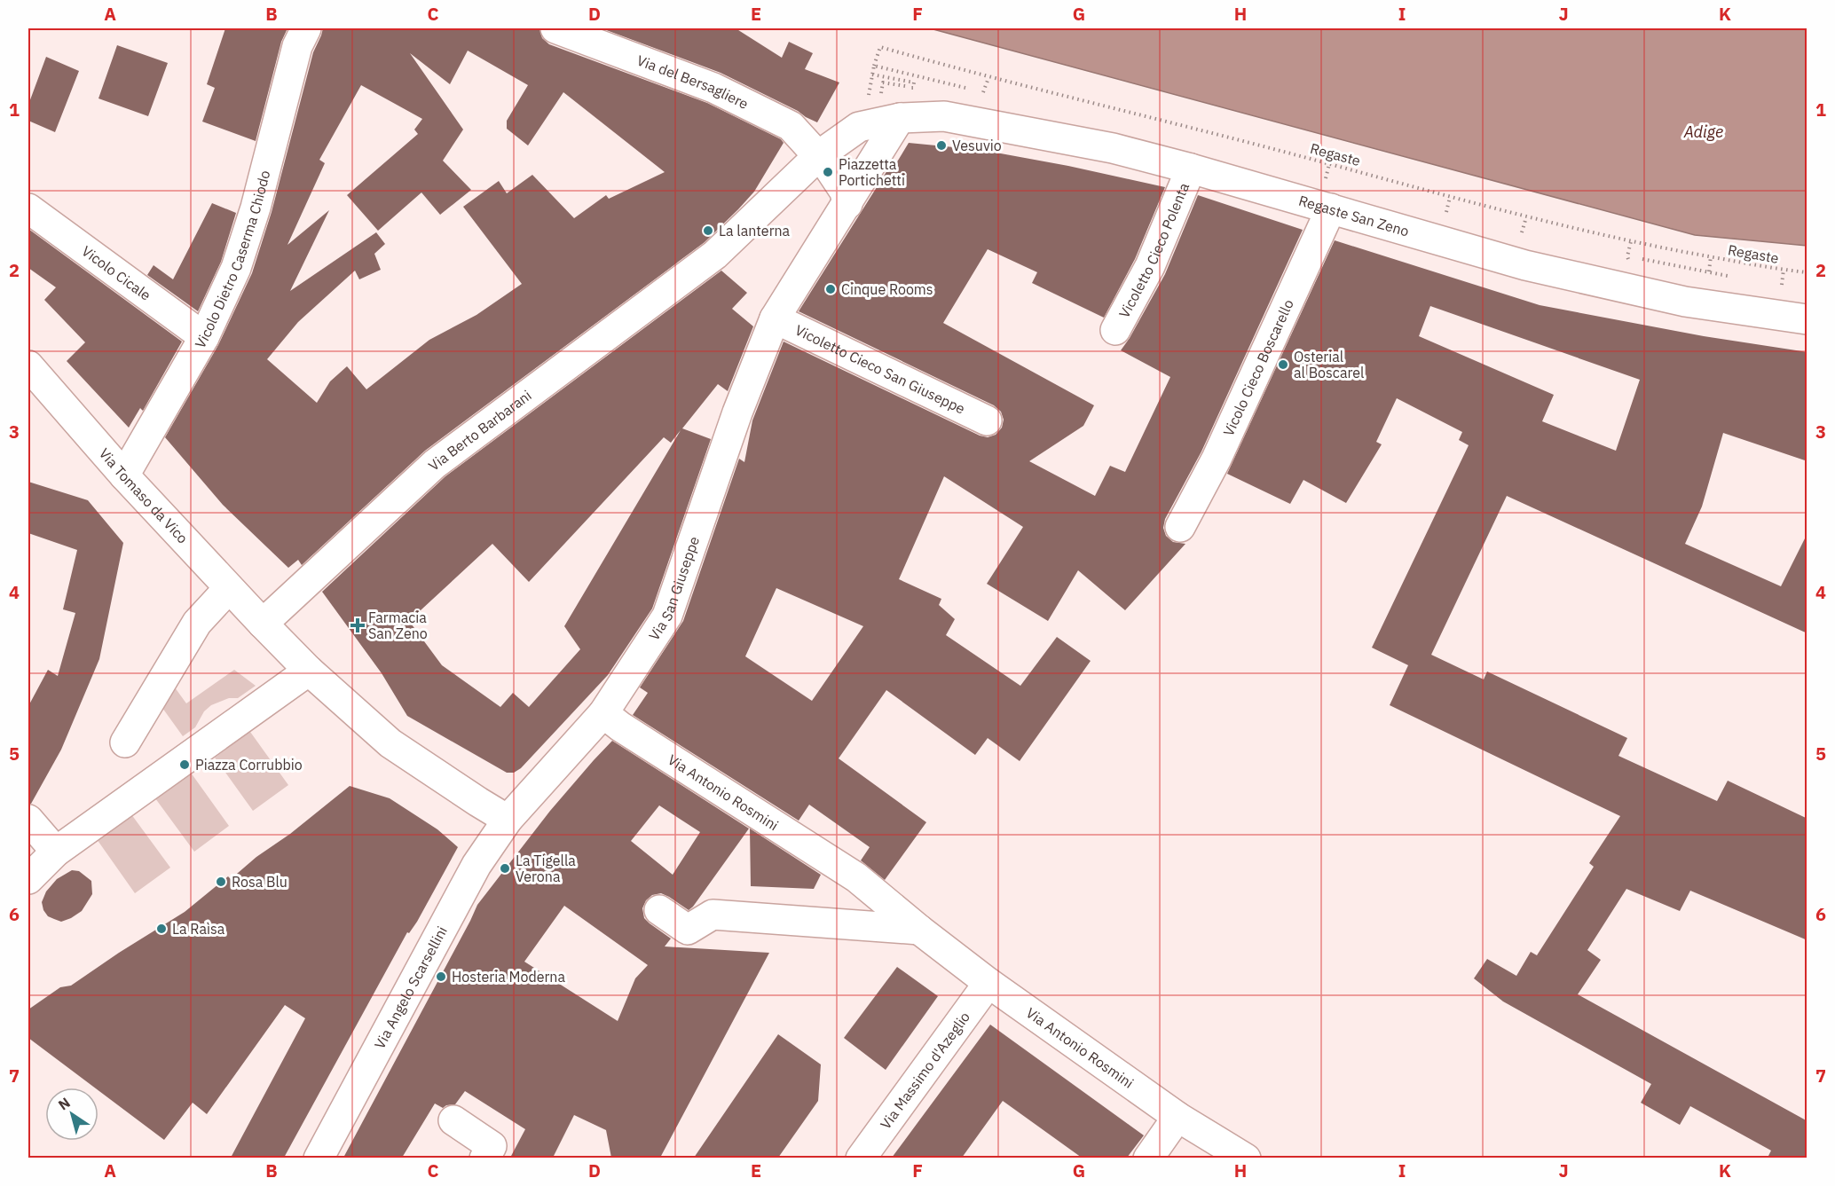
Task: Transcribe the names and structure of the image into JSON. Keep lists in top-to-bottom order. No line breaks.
{"streets":{"street":["Via del Bersagliere","Regaste San Zeno","Vicoletto Cieco Polenta","Vicolo Dietro Caserma Chiodo","Vicolo Cicale","Vicolo Cieco Boscarello","Vicoletto Cieco San Giuseppe","Via Berto Barbarani","Via Tomaso da Vico","Via San Giuseppe","Via Antonio Rosmini","Via Angelo Scarsellini","Via Massimo d'Azeglio"],"path":["Regaste"]},"crossings":[["Via del Bersagliere","Via Berto Barbarani"],["Regaste San Zeno","Vicoletto Cieco Polenta"],["Regaste San Zeno","Vicolo Cieco Boscarello"],["Vicolo Dietro Caserma Chiodo","Vicolo Cicale"],["Vicolo Dietro Caserma Chiodo","Via Tomaso da Vico"],["Vicoletto Cieco San Giuseppe","Via San Giuseppe"],["Via Berto Barbarani","Via Tomaso da Vico"],["Via San Giuseppe","Via Antonio Rosmini"],["Via San Giuseppe","Via Angelo Scarsellini"],["Via Antonio Rosmini","Via Massimo d'Azeglio"]],"water":["Adige"],"places":{"other":["Vesuvio","Piazzetta Portichetti","La lanterna","Cinque Rooms","Osterial al Boscarel","Piazza Corrubbio","La Tigella Verona","Rosa Blu","La Raìsa","Hosteria Moderna"],"health":["Farmacia San Zeno"]},"north":"top left","grid":{"columns":["A","B","C","D","E","F","G","H","I","J","K"],"rows":["1","2","3","4","5","6","7"]}}
